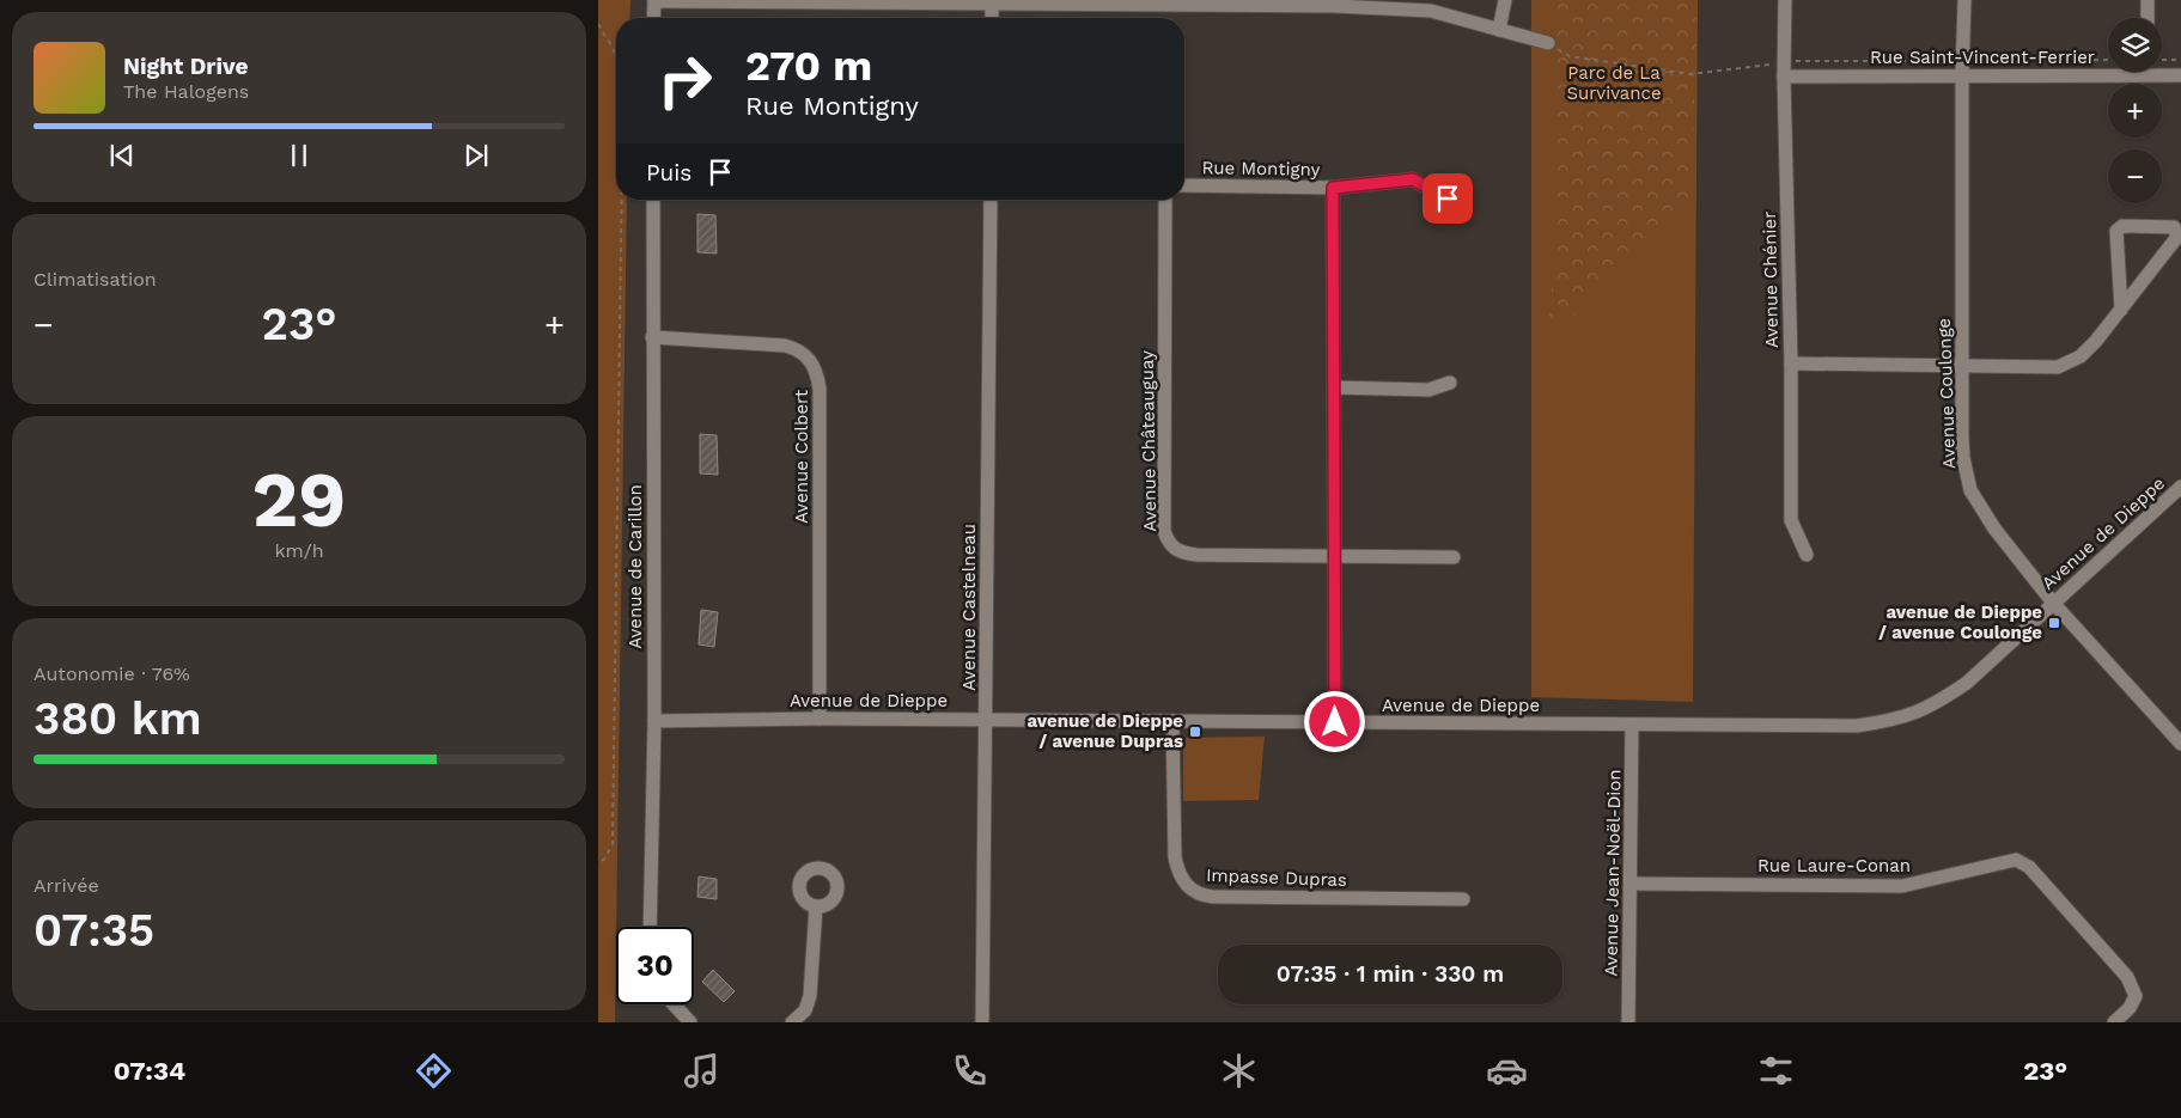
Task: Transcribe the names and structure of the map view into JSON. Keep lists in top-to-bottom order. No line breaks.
{"streets":{"street":["Rue Saint-Vincent-Ferrier","Rue Montigny","Avenue Chénier","Avenue Coulonge","Avenue Châteauguay","Avenue Colbert","Avenue de Dieppe","Avenue de Carillon","Avenue Castelneau","Rue Laure-Conan","Avenue Jean-Noël-Dion","Impasse Dupras"]},"crossings":[["Rue Saint-Vincent-Ferrier","Avenue Chénier"],["Rue Saint-Vincent-Ferrier","Avenue Coulonge"],["Avenue Coulonge","Avenue de Dieppe"],["Avenue Colbert","Avenue de Dieppe"],["Avenue Colbert","Avenue de Carillon"],["Avenue de Dieppe","Avenue de Carillon"],["Avenue de Dieppe","Avenue Castelneau"],["Avenue de Dieppe","Avenue Jean-Noël-Dion"],["Avenue de Dieppe","Impasse Dupras"],["Rue Laure-Conan","Avenue Jean-Noël-Dion"]],"parks":["Parc de La Survivance"],"places":{"transit":["avenue de Dieppe / avenue Coulonge","avenue de Dieppe / avenue Dupras"]},"page":{"map_buttons":["+","−"],"turn":["270 m","Rue Montigny"],"song":["Night Drive","The Halogens"],"then":"Puis","tile":["Climatisation",["29","km/h"],["Autonomie · 76%","380 km"],["Arrivée","07:35"]],"heat":["−","23°","+"],"limit":"30","trip":"07:35 · 1 min · 330 m","tabs":["07:34","23°"]}}
